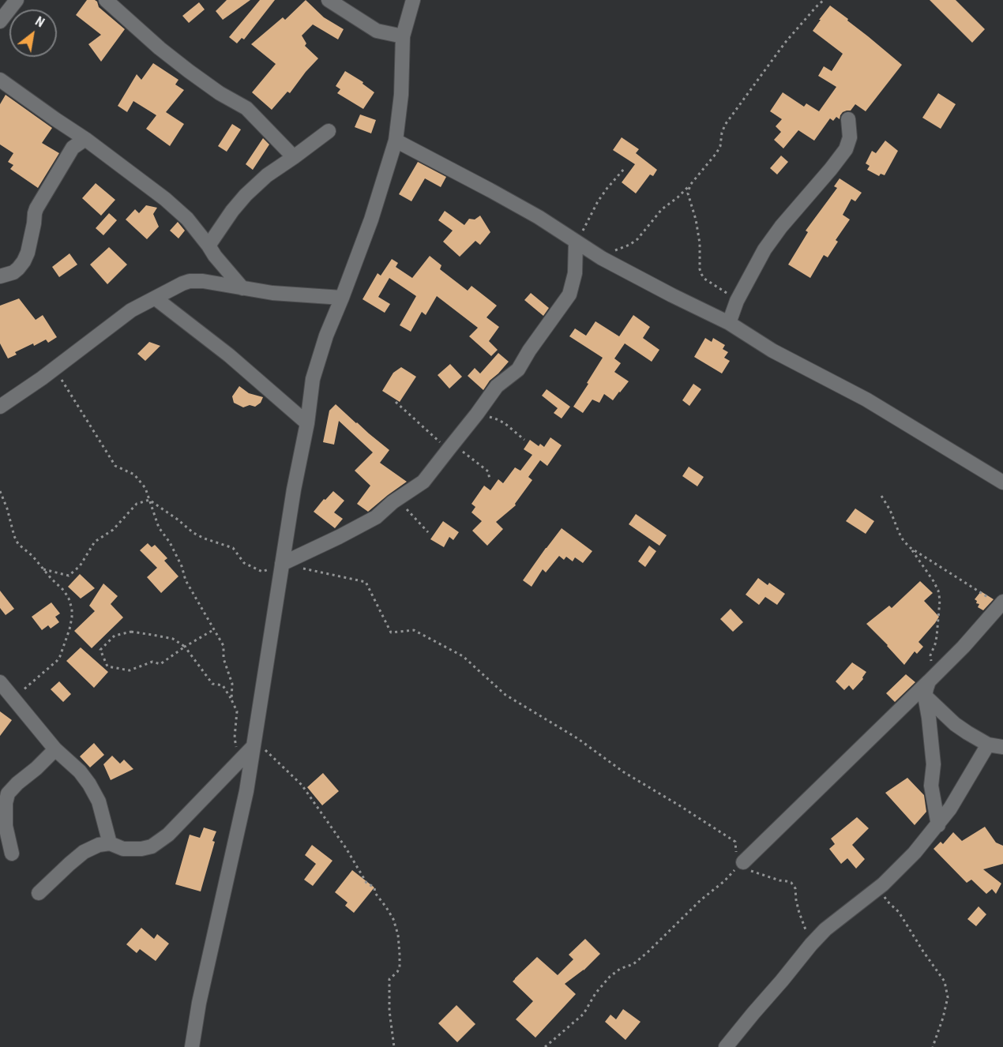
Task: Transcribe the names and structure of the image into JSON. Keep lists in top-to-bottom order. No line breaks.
{"north":"top right"}
